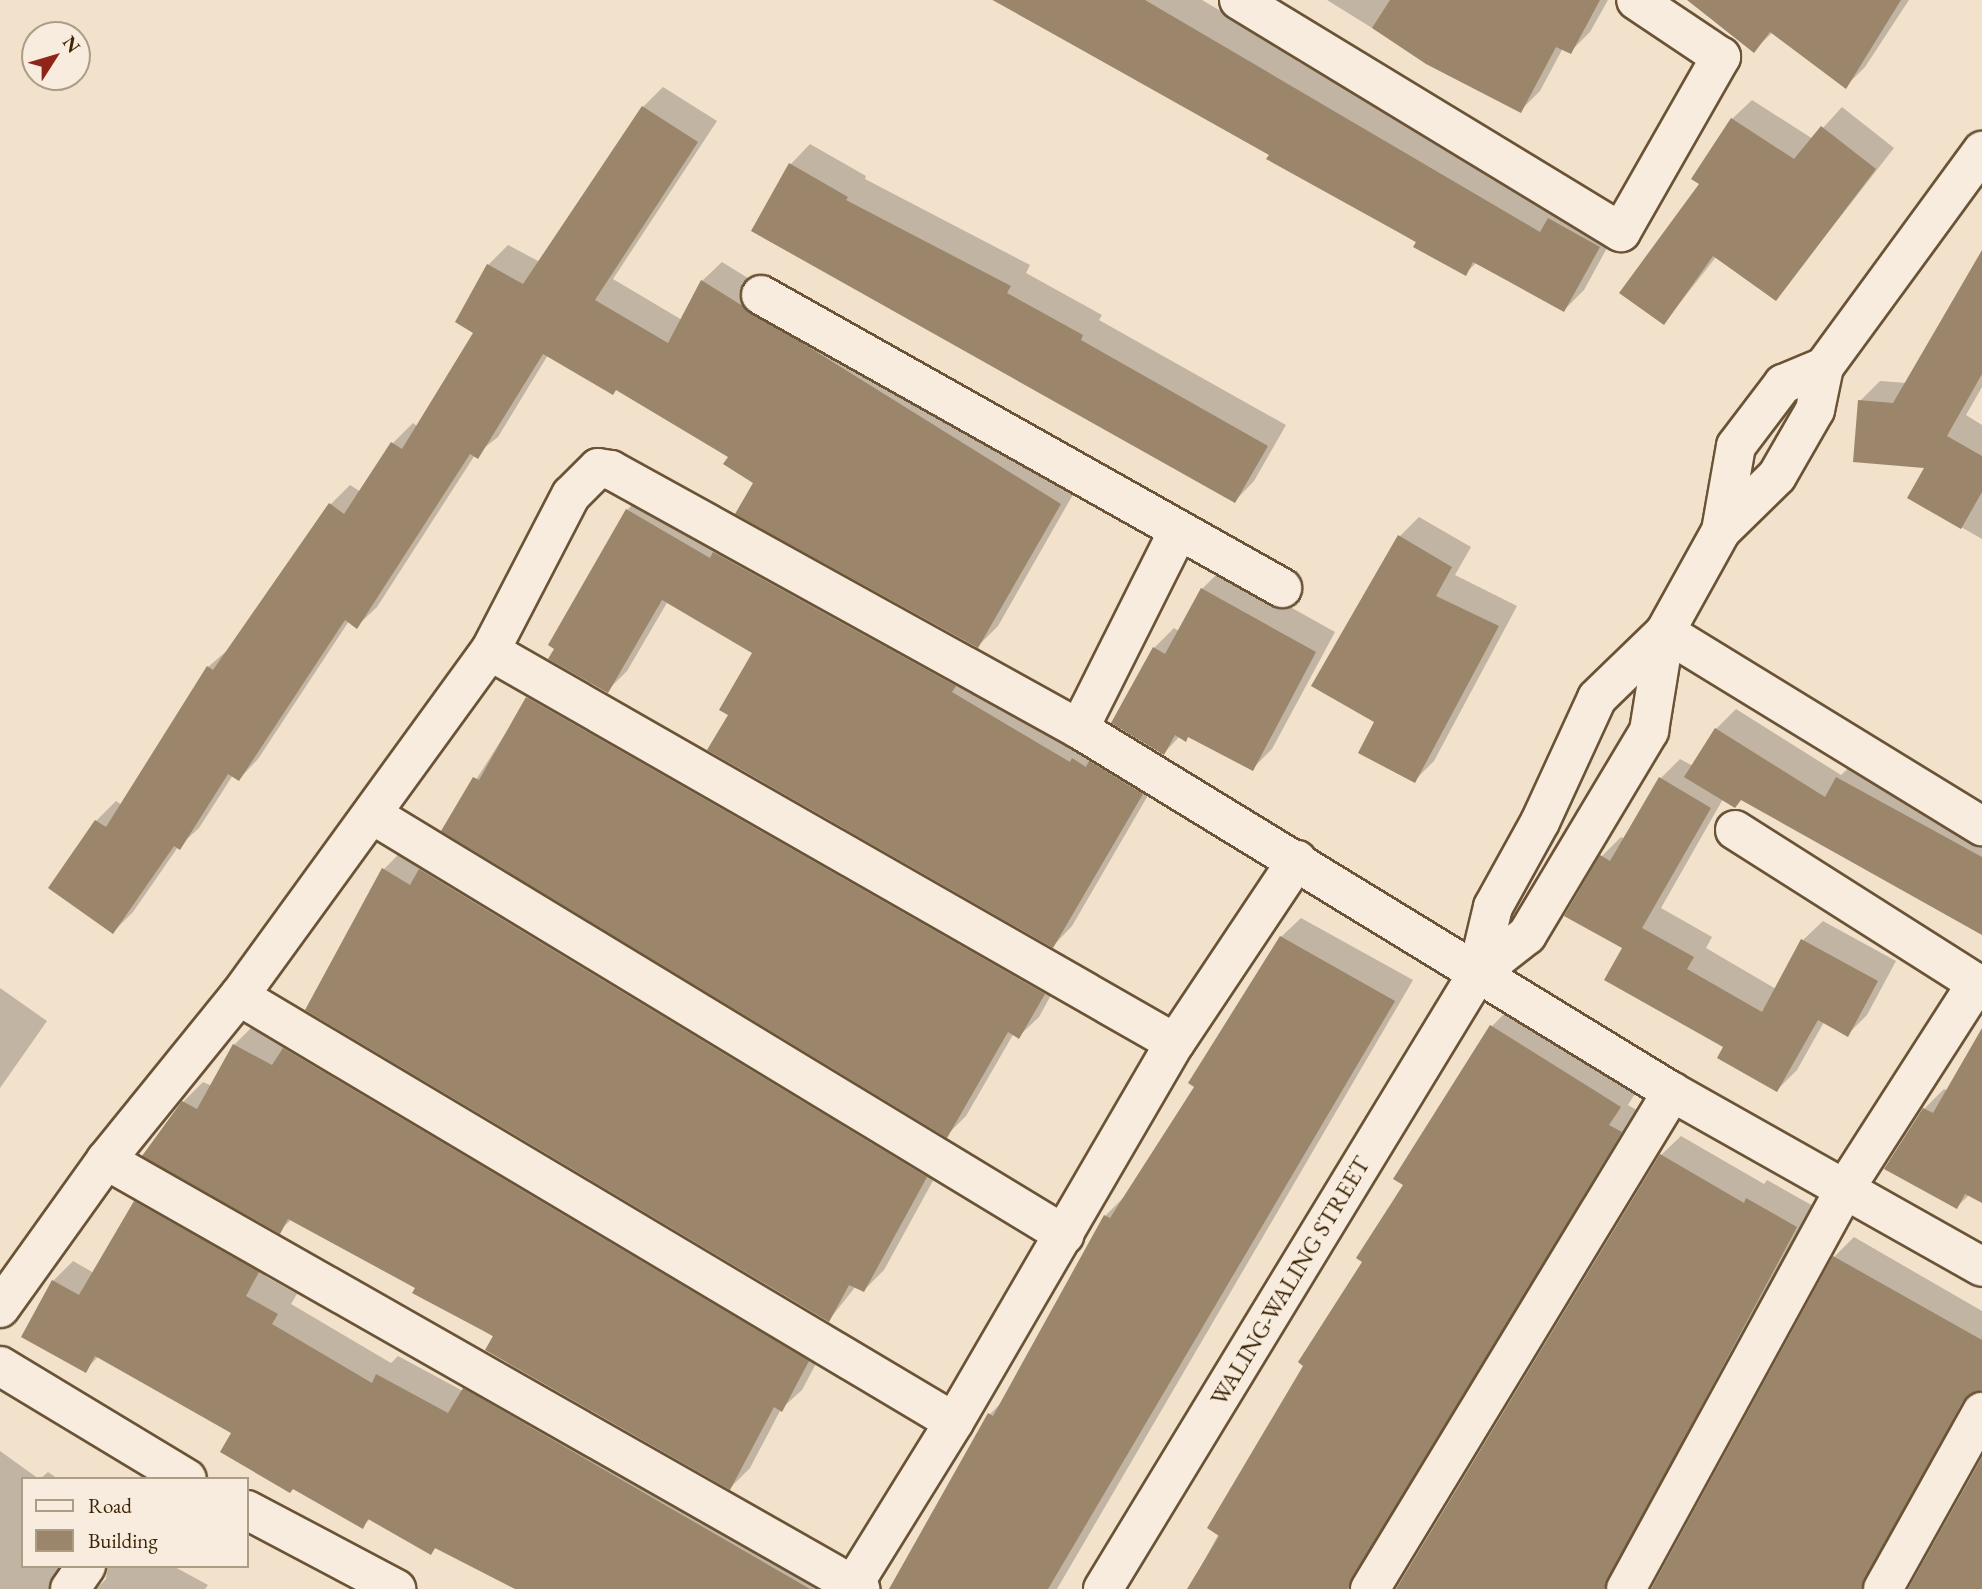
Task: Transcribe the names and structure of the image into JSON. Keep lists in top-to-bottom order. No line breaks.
{"streets":{"street":["WALING-WALING STREET"]},"legend":["Road","Building"],"north":"top right"}
